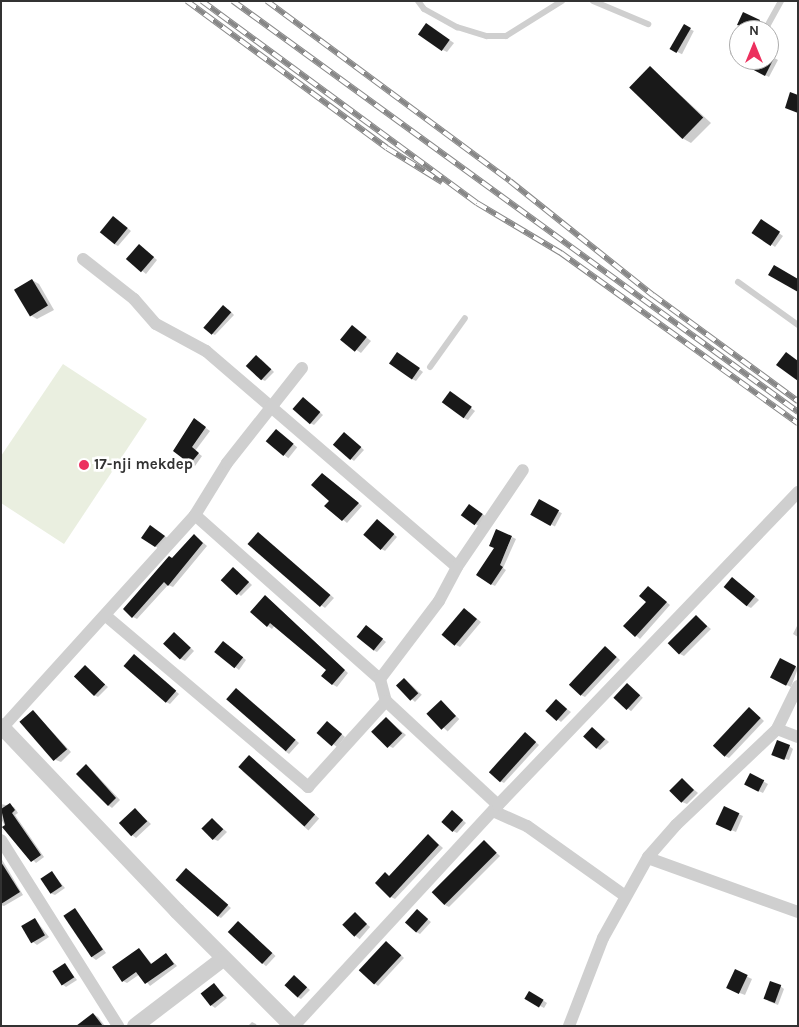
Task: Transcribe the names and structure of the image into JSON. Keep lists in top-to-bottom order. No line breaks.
{"places":["17-nji mekdep"],"north":"top"}
